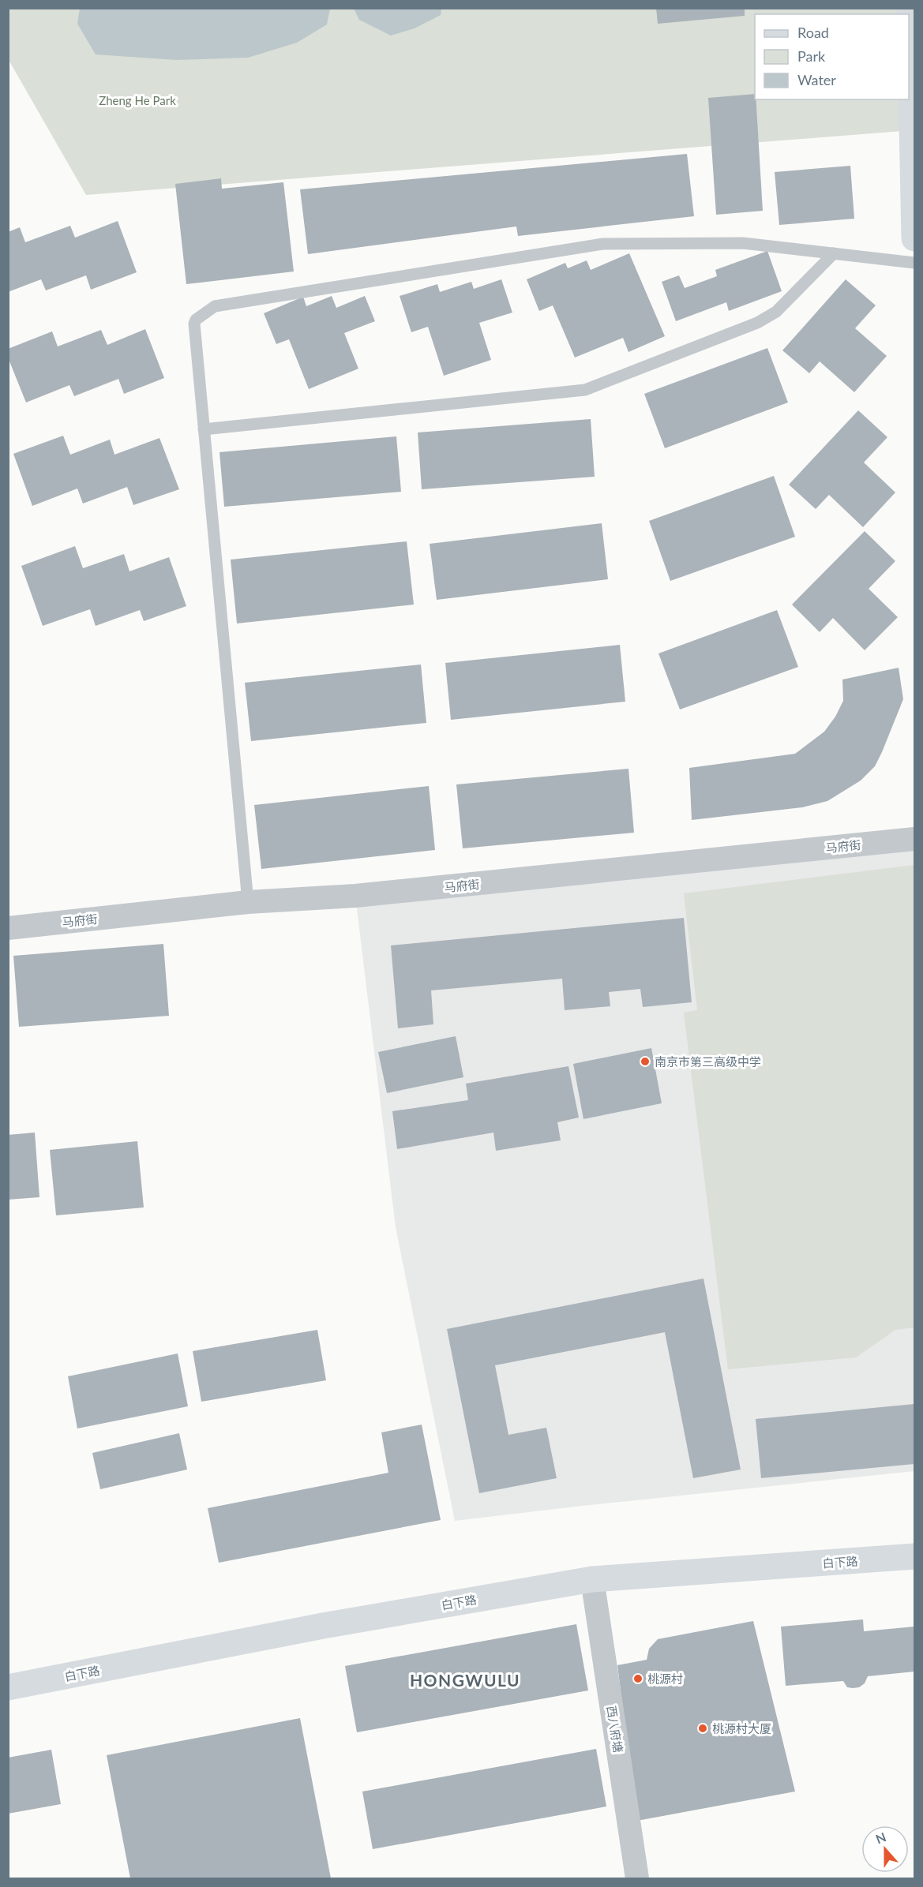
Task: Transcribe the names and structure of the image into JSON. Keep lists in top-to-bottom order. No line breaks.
{"streets":{"main road":["白下路"],"street":["马府街","西八府塘"]},"crossings":[["白下路","西八府塘"]],"districts":["HONGWULU"],"parks":["Zheng He Park"],"places":["南京市第三高级中学","桃源村","桃源村大厦"],"legend":["Road","Park","Water"],"north":"top"}
